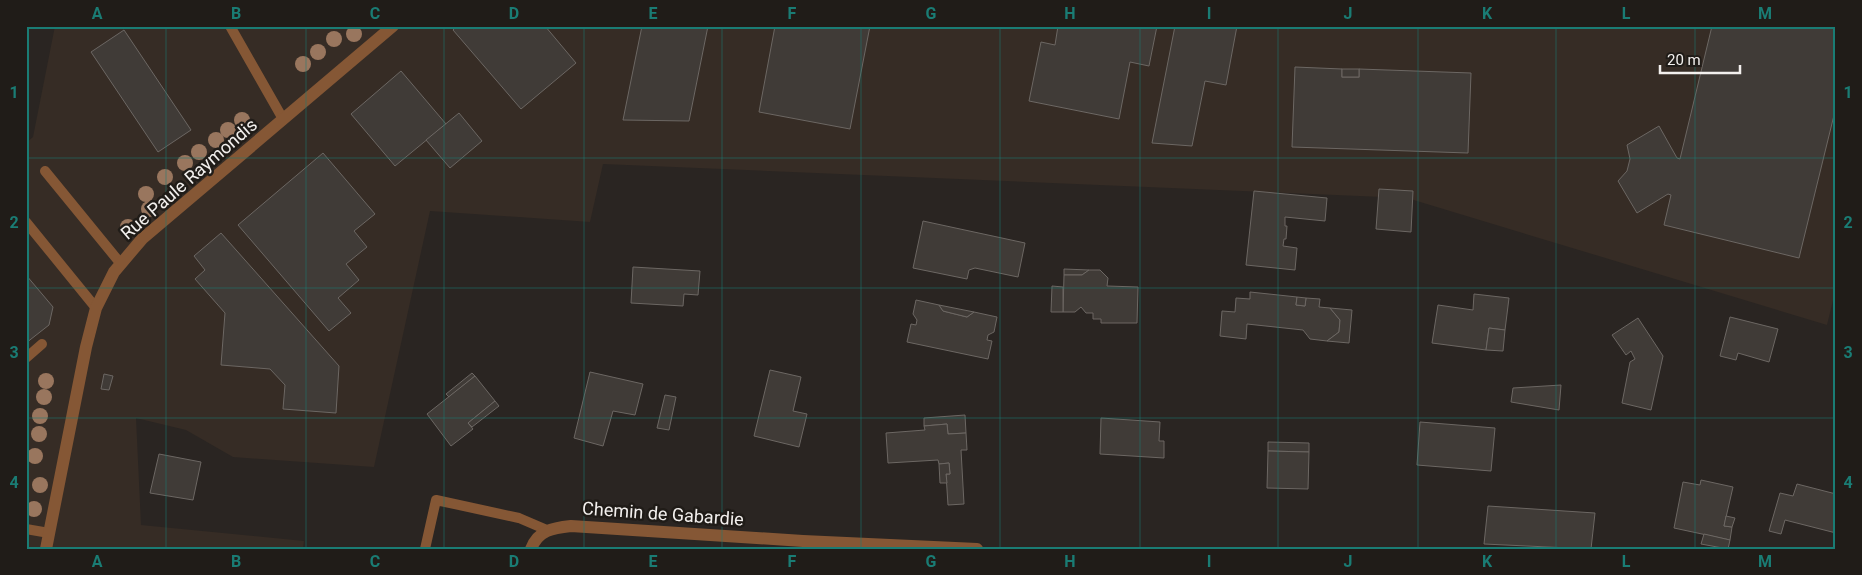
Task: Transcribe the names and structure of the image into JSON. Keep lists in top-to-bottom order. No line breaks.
{"streets":{"street":["Rue Paule Raymondis","Chemin de Gabardie"]},"scale_bar":"20 m","grid":{"columns":["A","B","C","D","E","F","G","H","I","J","K","L","M"],"rows":["1","2","3","4"]}}
